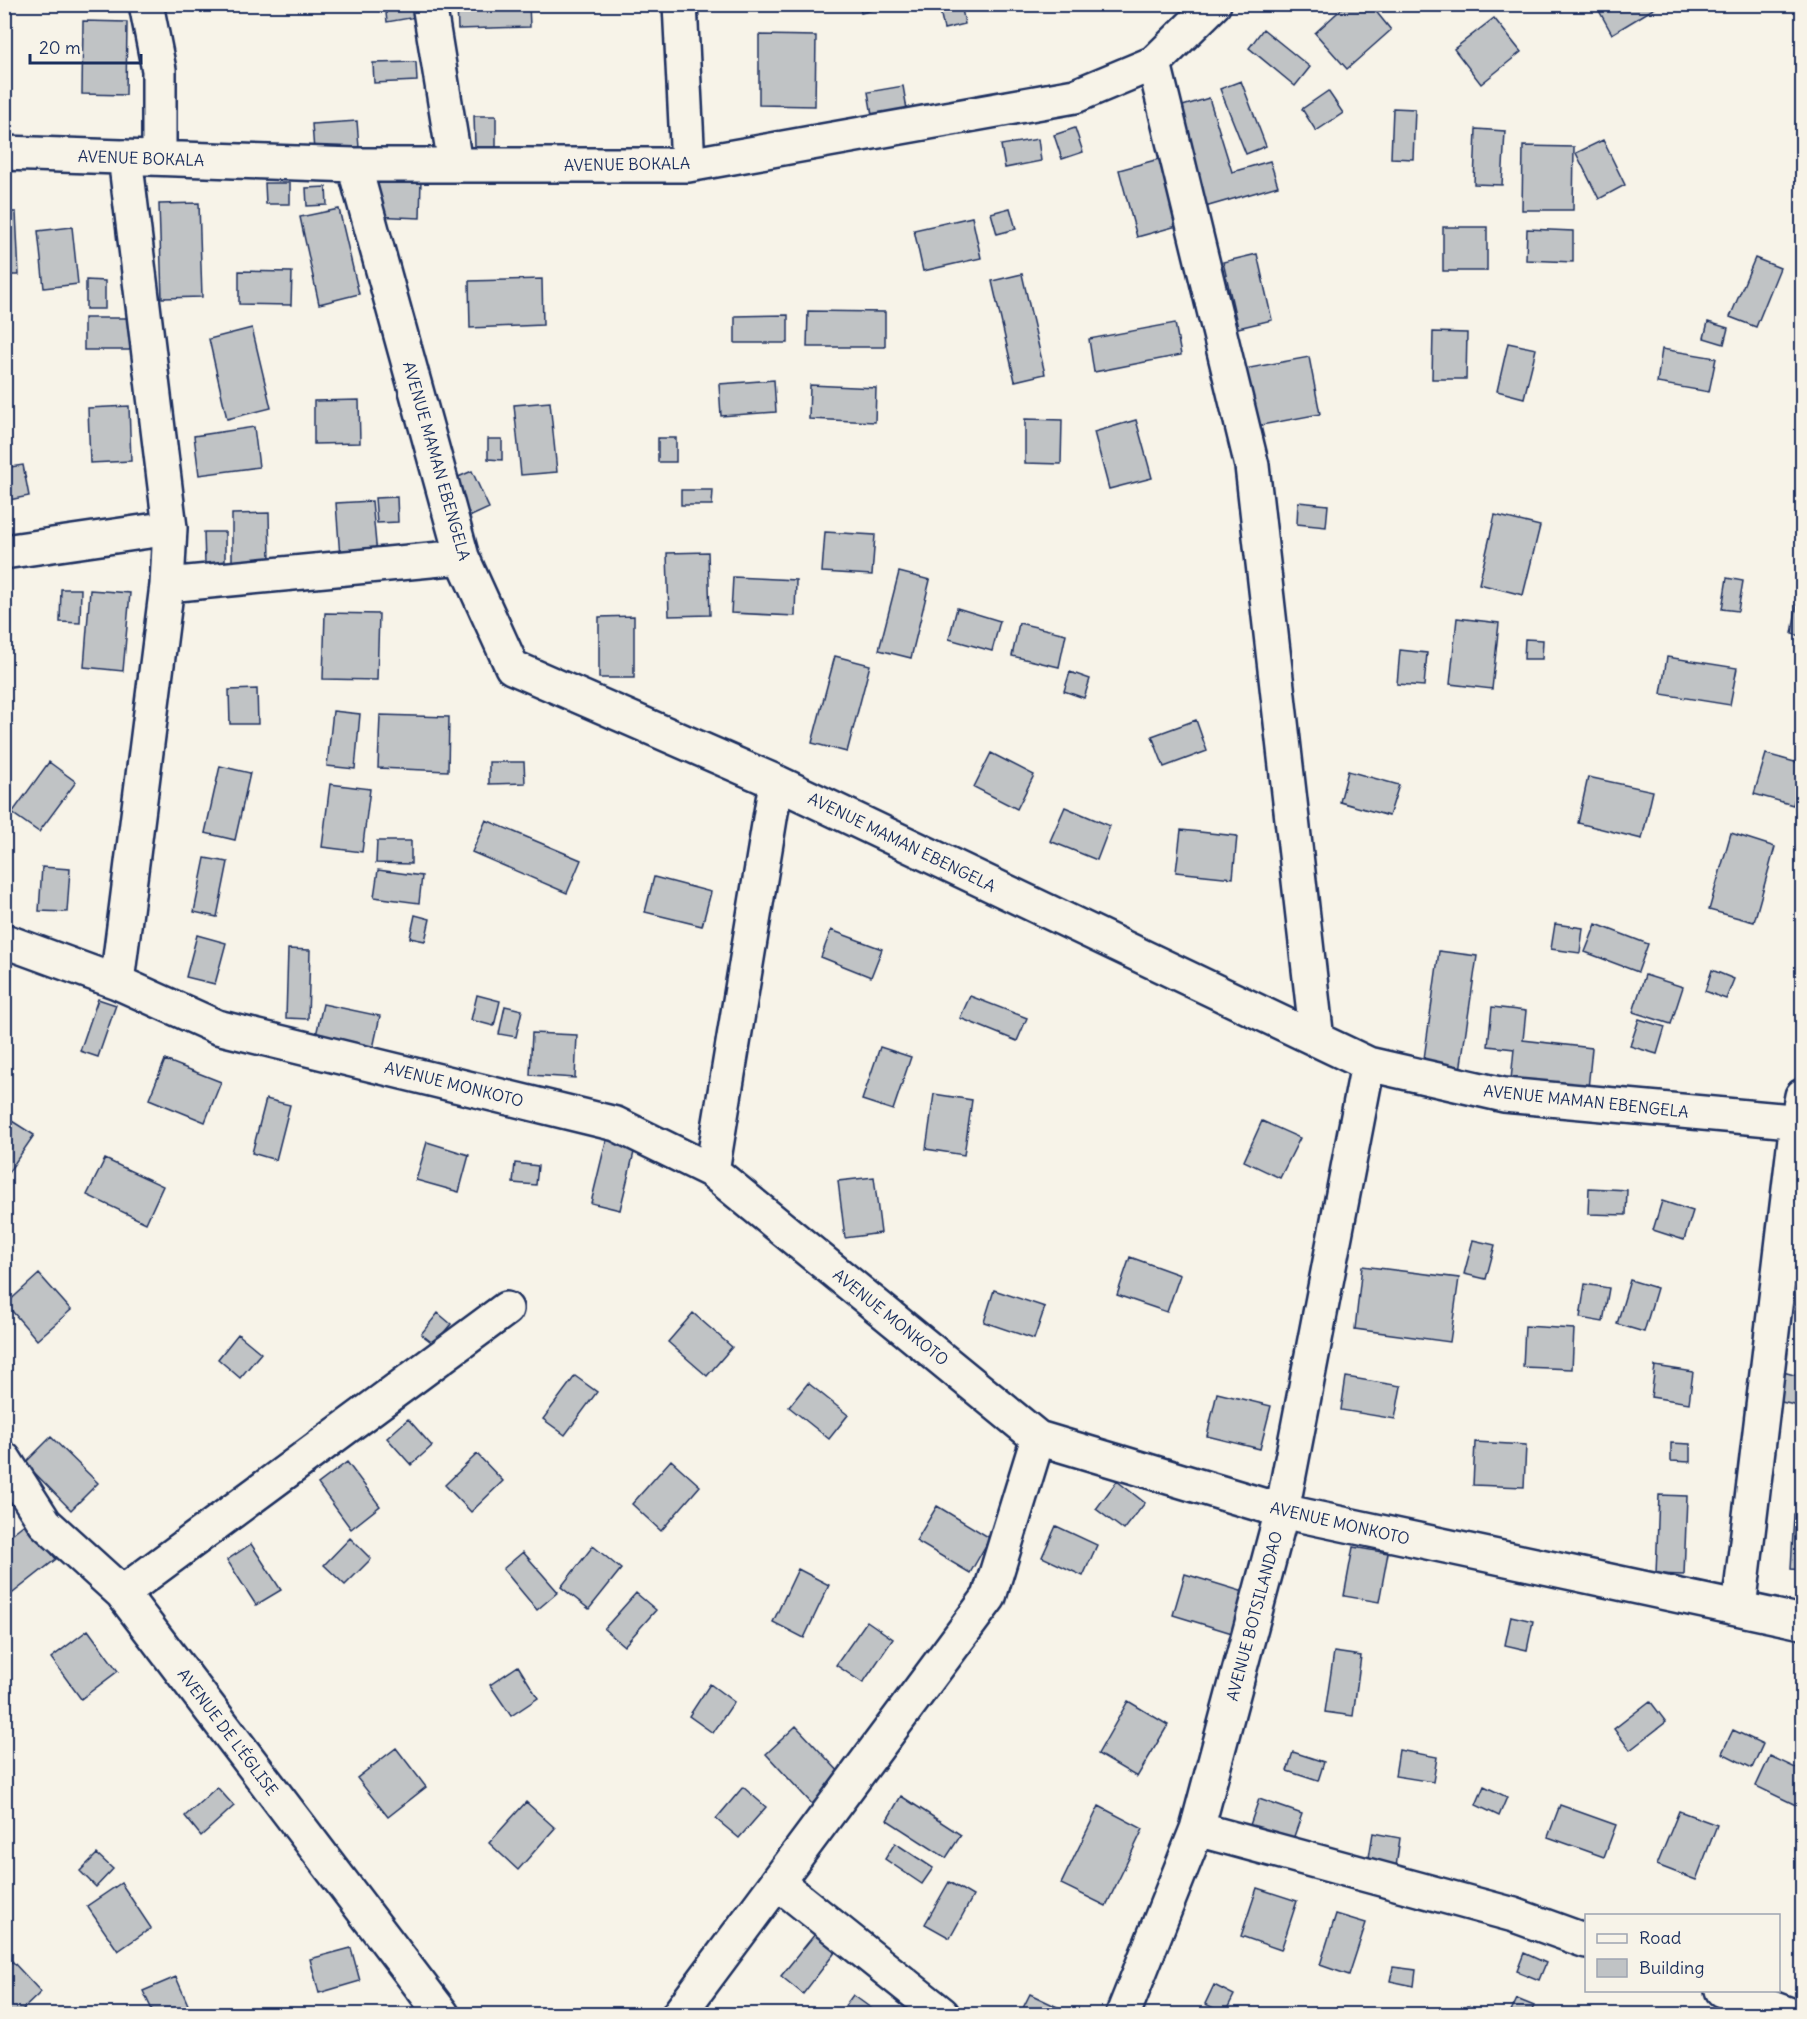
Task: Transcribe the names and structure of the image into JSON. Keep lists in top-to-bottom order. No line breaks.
{"streets":{"street":["AVENUE BOKALA","AVENUE MAMAN EBENGELA","AVENUE MONKOTO","AVENUE BOTSILANDAO","AVENUE DE L'ÉGLISE"]},"crossings":[["AVENUE BOKALA","AVENUE MAMAN EBENGELA"],["AVENUE MAMAN EBENGELA","AVENUE BOTSILANDAO"],["AVENUE MONKOTO","AVENUE BOTSILANDAO"]],"legend":["Road","Building"],"scale_bar":"20 m"}
